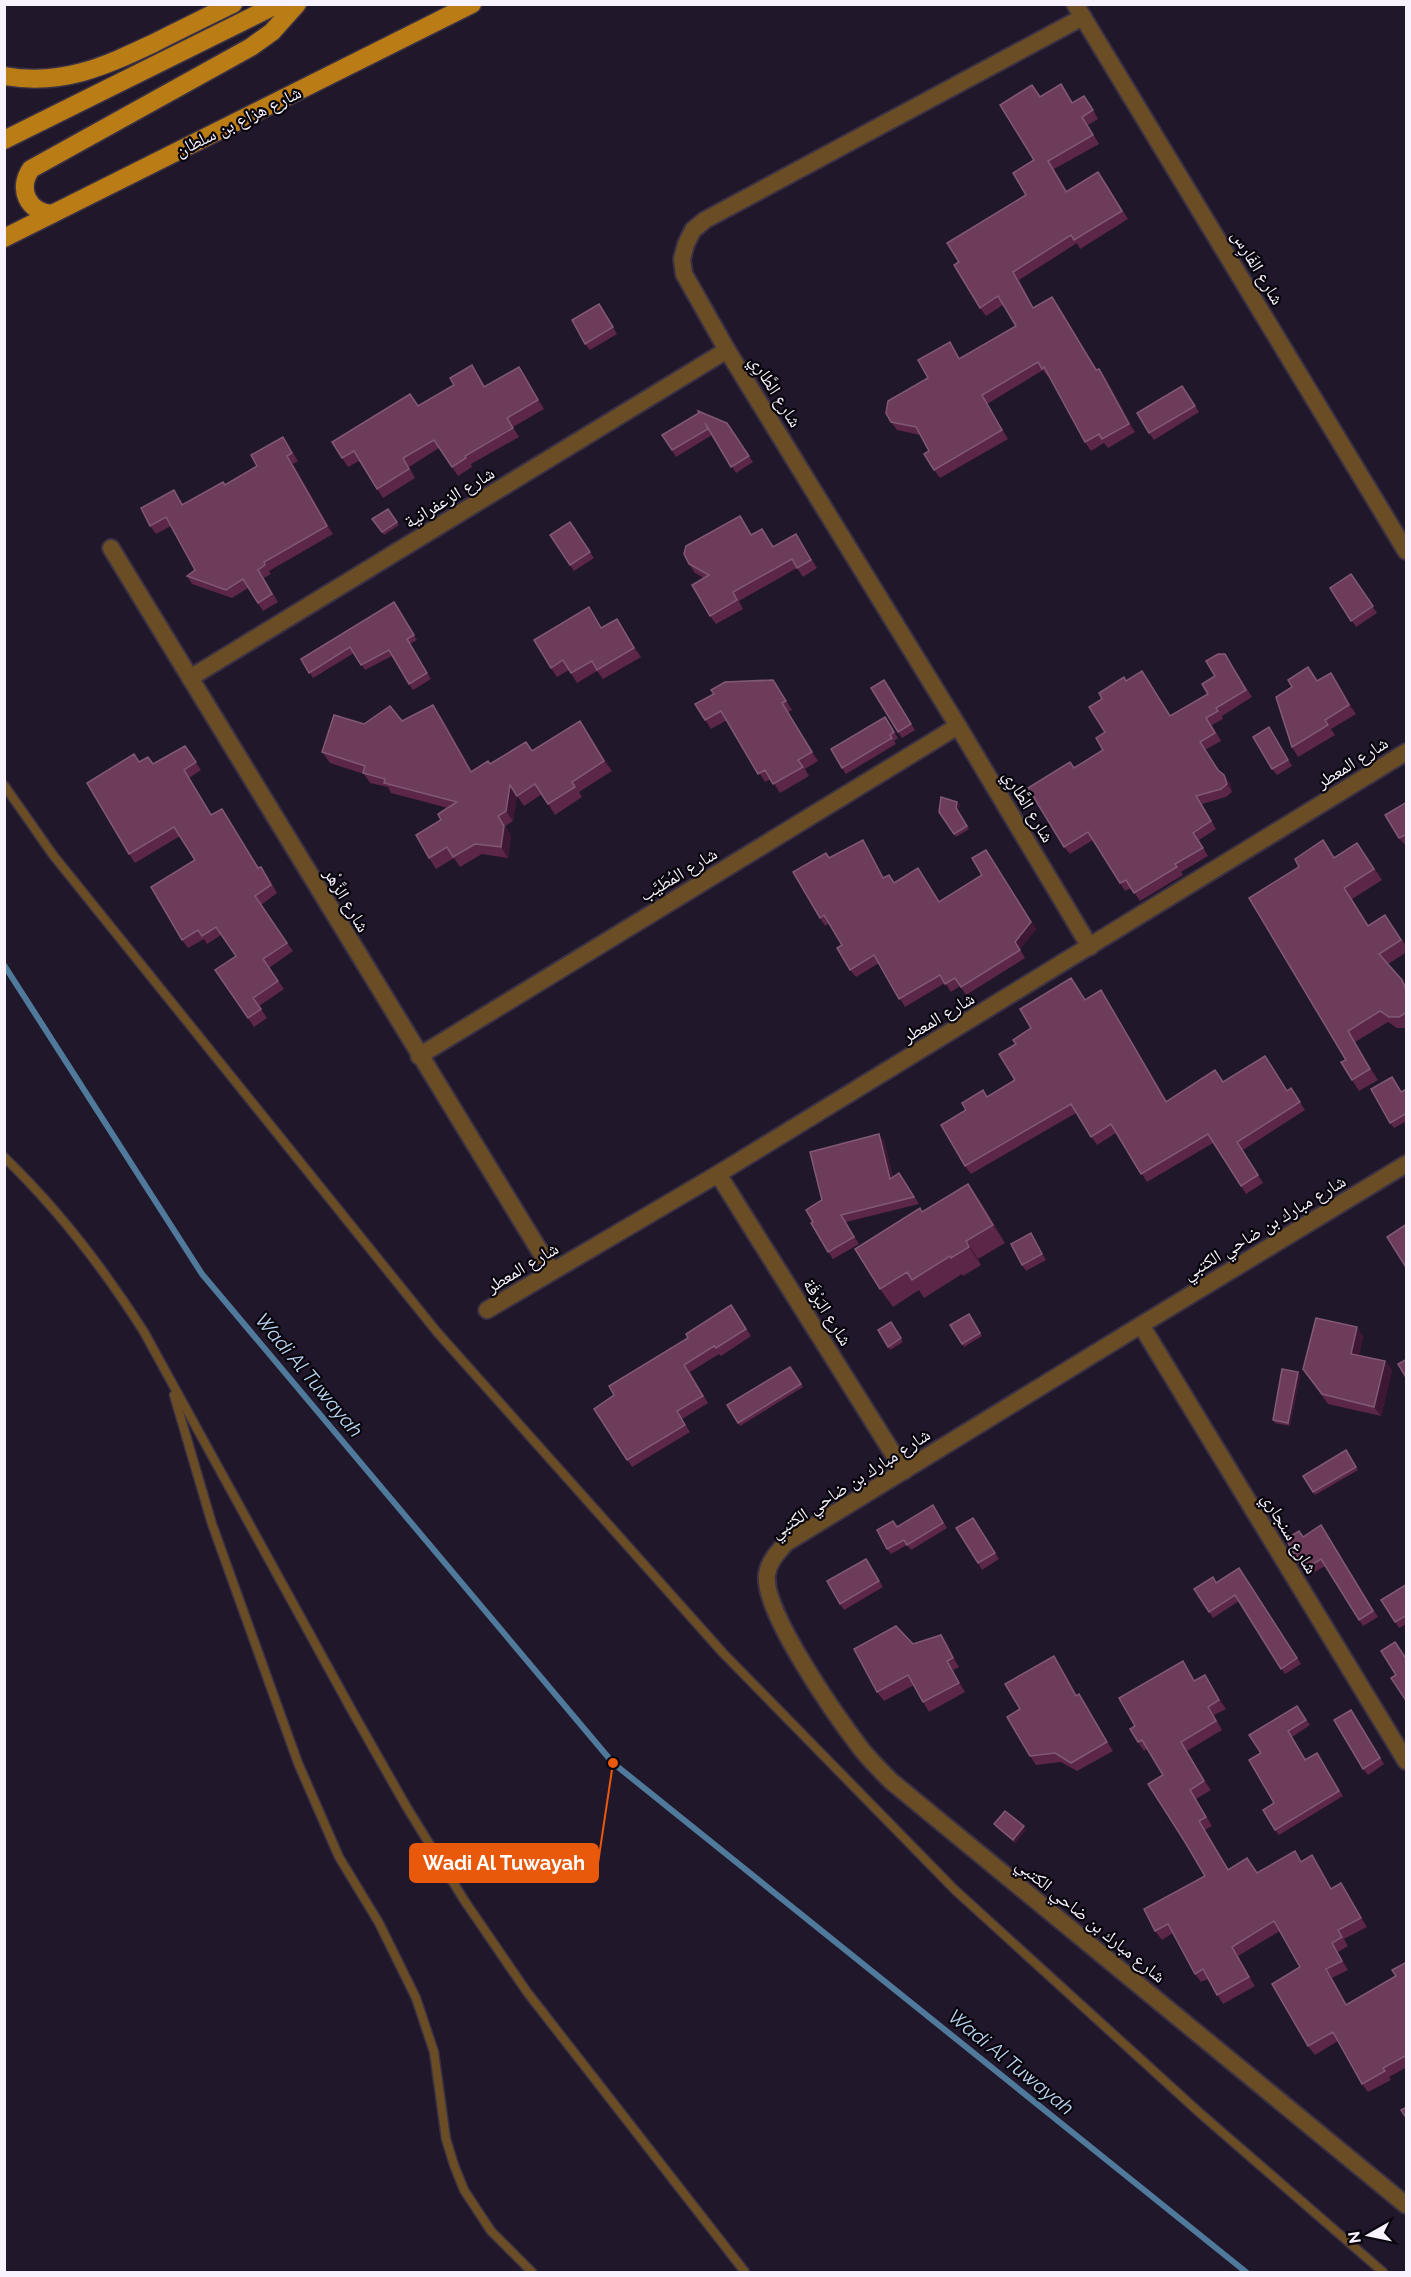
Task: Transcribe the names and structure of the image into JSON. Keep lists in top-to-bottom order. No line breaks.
{"streets":{"main road":["شارع هزاع بن سلطان"],"street":["شارع الفَارِس","شارع الطَّارِي","شارع الزعفرانية","شارع المعطر","شارع المُطَيَّب","شارع الزَّهْر","شارع مبارك بن ضاحي الكتبي","شارع البَرْقَة","شارع سنجاري"]},"crossings":[["شارع الفَارِس","شارع الطَّارِي"],["شارع الطَّارِي","شارع الزعفرانية"],["شارع الطَّارِي","شارع المعطر"],["شارع الطَّارِي","شارع المُطَيَّب"],["شارع الزعفرانية","شارع الزَّهْر"],["شارع المعطر","شارع الزَّهْر"],["شارع المعطر","شارع البَرْقَة"],["شارع المُطَيَّب","شارع الزَّهْر"],["شارع مبارك بن ضاحي الكتبي","شارع البَرْقَة"],["شارع مبارك بن ضاحي الكتبي","شارع سنجاري"]],"water":["Wadi Al Tuwayah"],"places":["Wadi Al Tuwayah"],"north":"left"}
